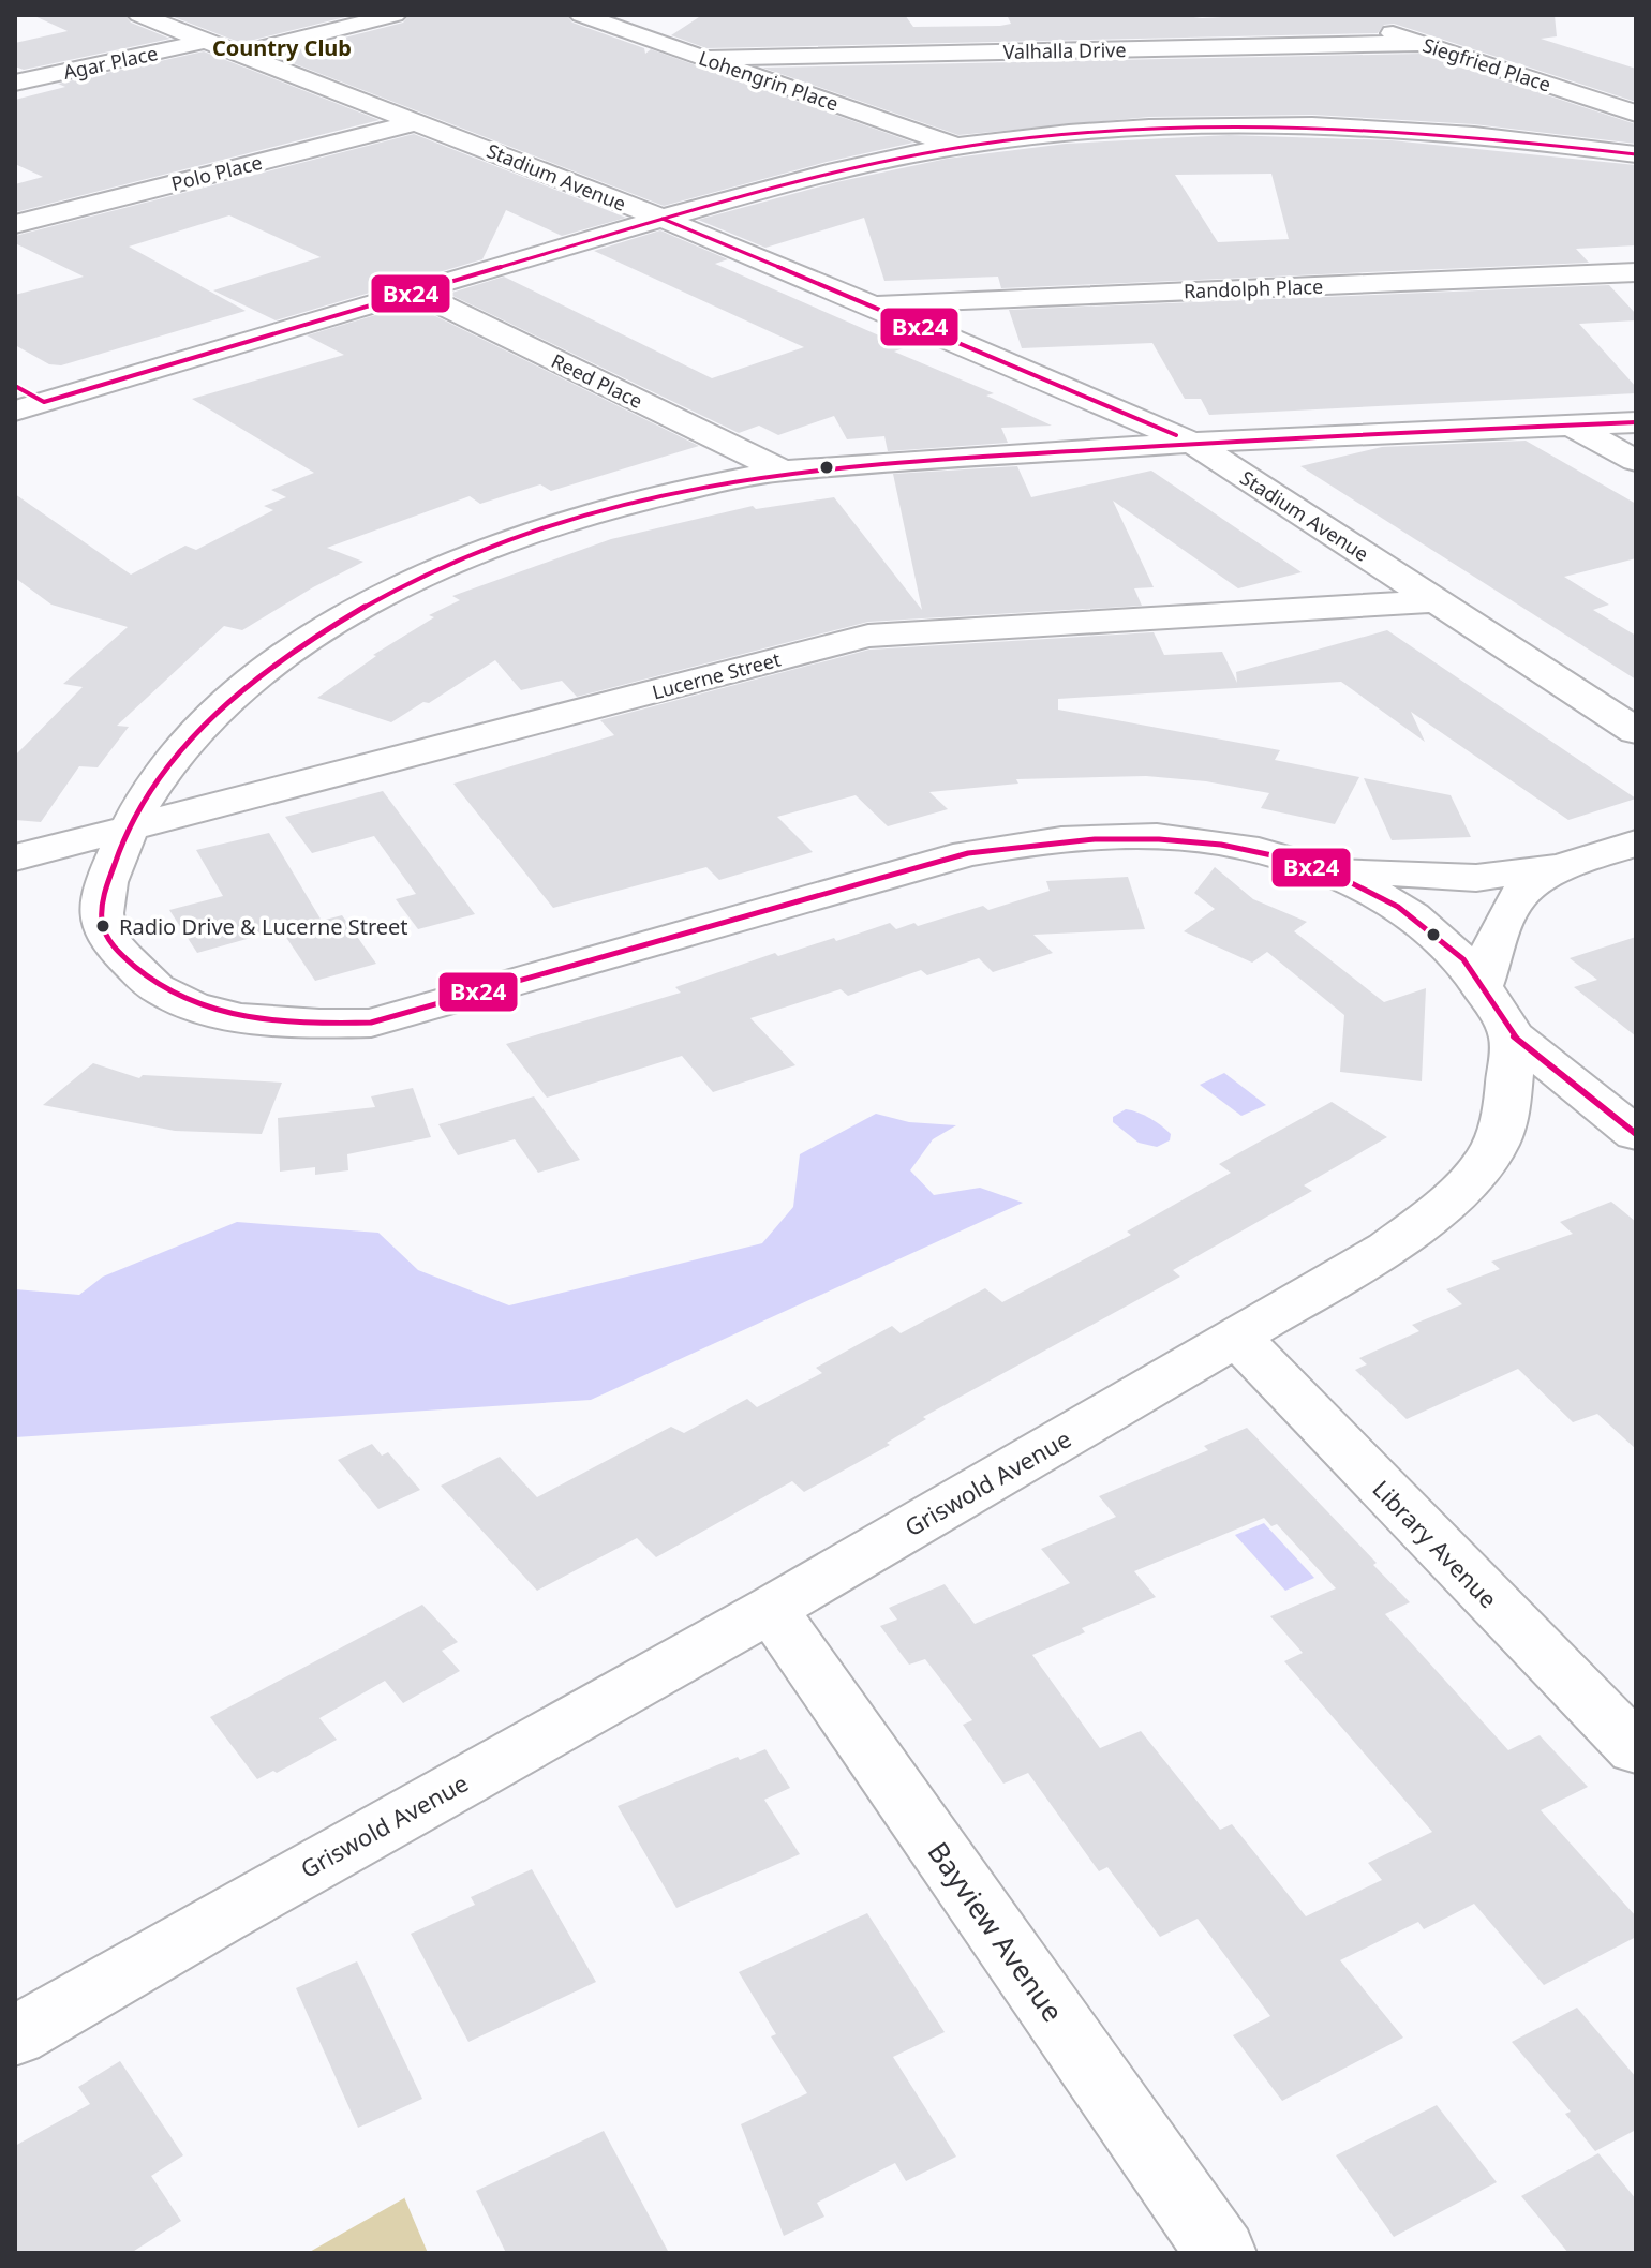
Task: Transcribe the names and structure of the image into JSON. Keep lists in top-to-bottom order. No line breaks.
{"streets":{"street":["Valhalla Drive","Agar Place","Siegfried Place","Lohengrin Place","Polo Place","Stadium Avenue","Randolph Place","Reed Place","Lucerne Street","Griswold Avenue","Library Avenue","Bayview Avenue"]},"crossings":[["Valhalla Drive","Siegfried Place"],["Valhalla Drive","Lohengrin Place"],["Agar Place","Stadium Avenue"],["Polo Place","Stadium Avenue"],["Stadium Avenue","Randolph Place"],["Stadium Avenue","Lucerne Street"],["Griswold Avenue","Library Avenue"],["Griswold Avenue","Bayview Avenue"]],"districts":["Country Club"],"places":["Radio Drive & Lucerne Street"],"lines":["transit line Bx24"]}
